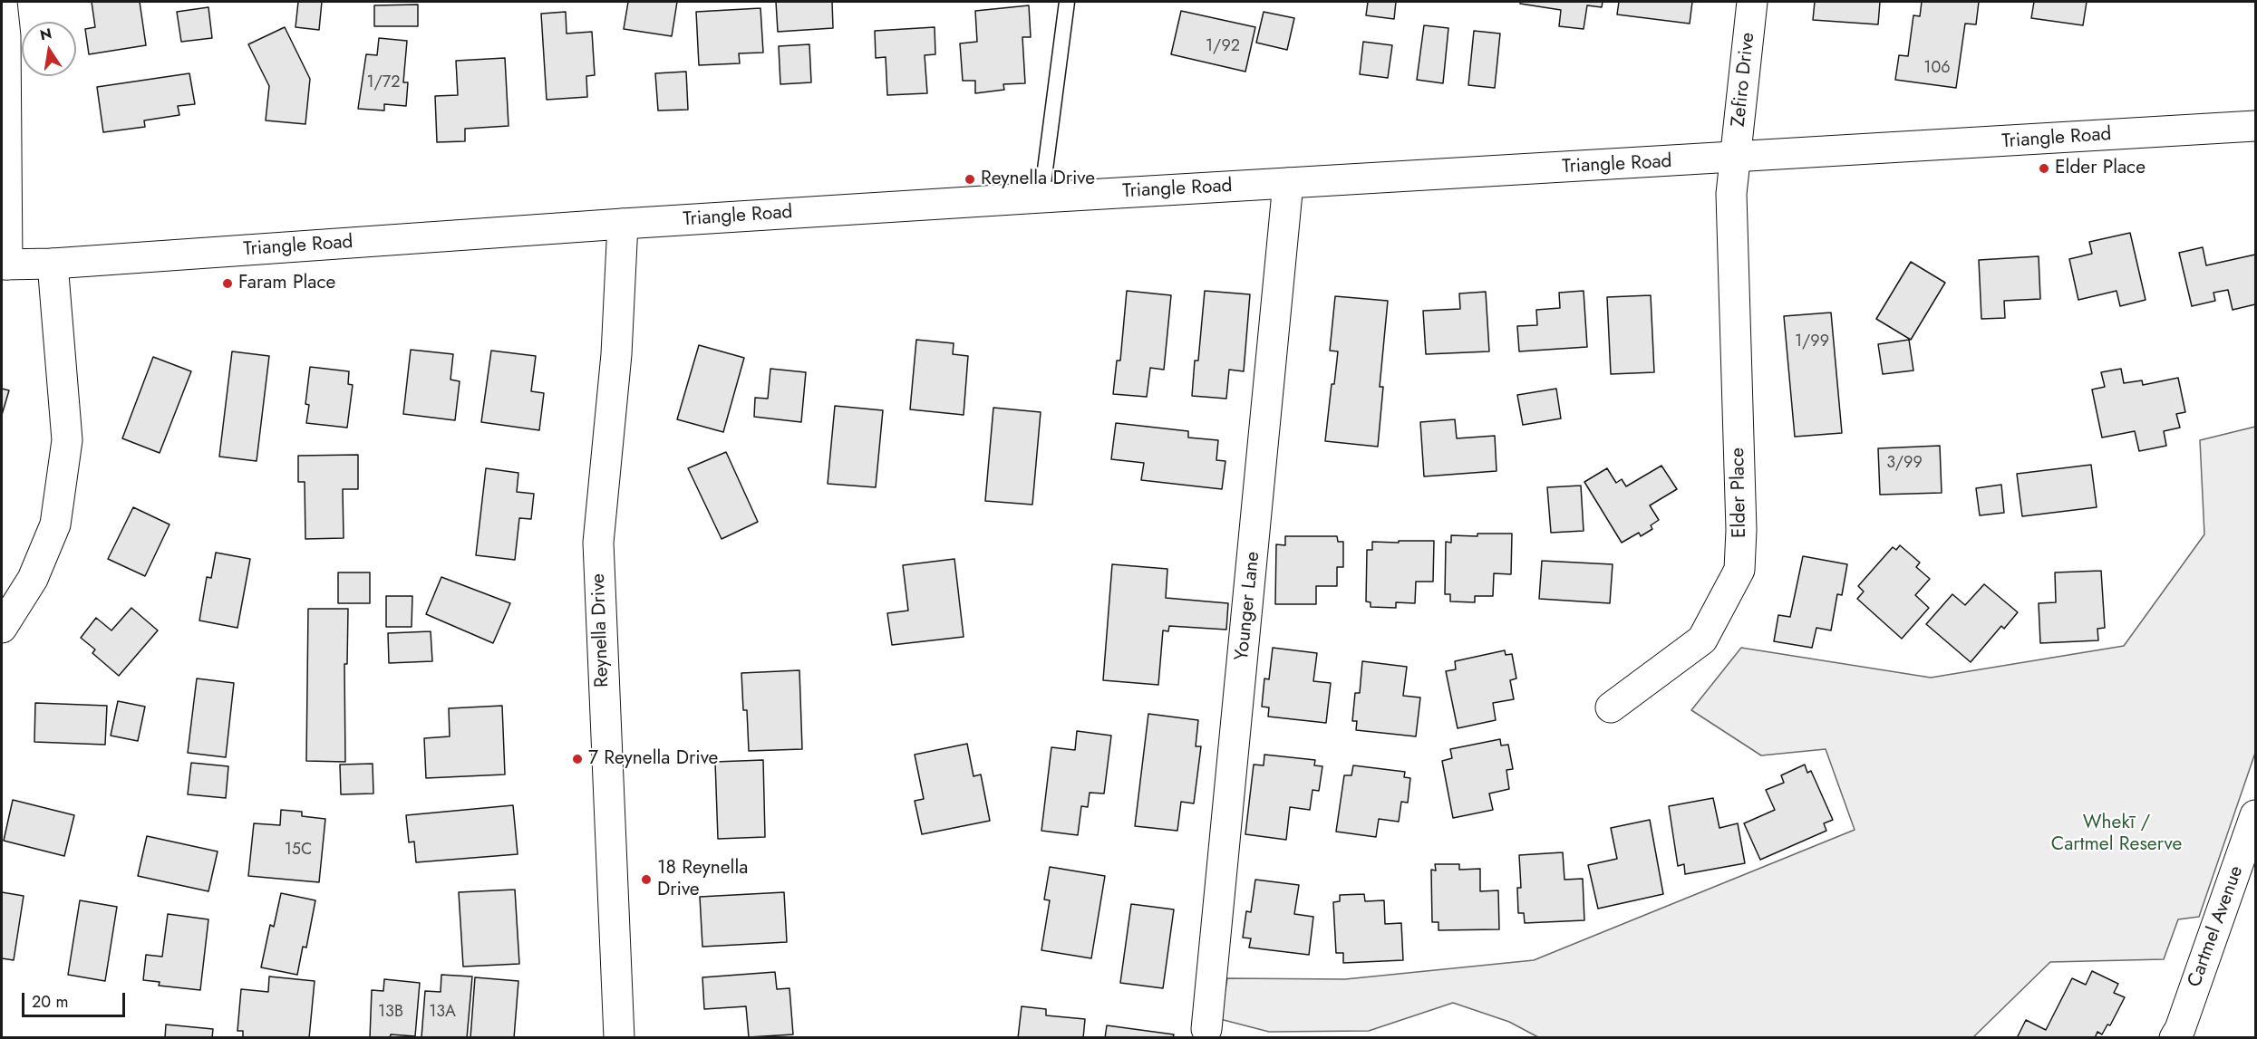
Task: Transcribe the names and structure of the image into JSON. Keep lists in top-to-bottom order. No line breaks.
{"streets":{"street":["Zefiro Drive","Triangle Road","Elder Place","Younger Lane","Reynella Drive","Cartmel Avenue"]},"crossings":[["Zefiro Drive","Triangle Road"],["Zefiro Drive","Elder Place"],["Triangle Road","Elder Place"],["Triangle Road","Younger Lane"],["Triangle Road","Reynella Drive"]],"parks":["Whekī / Cartmel Reserve"],"places":["Elder Place","Reynella Drive","Faram Place","7 Reynella Drive","18 Reynella Drive"],"house_numbers":["1/92","106","1/72","1/99","3/99","15C","13B","13A"],"scale_bar":"20 m","north":"top"}
